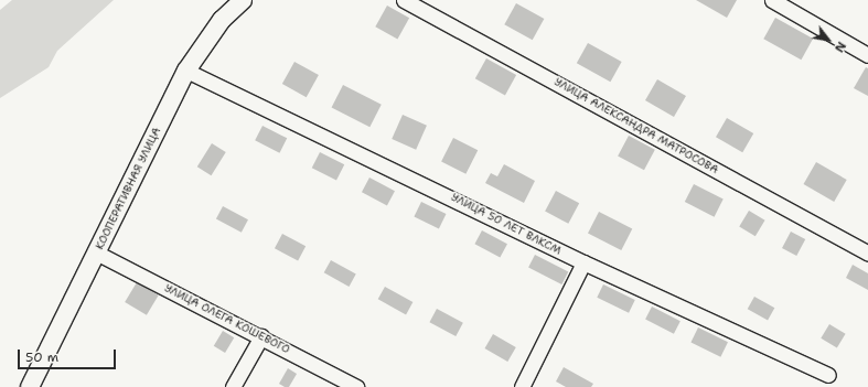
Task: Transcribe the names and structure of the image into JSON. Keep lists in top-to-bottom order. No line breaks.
{"streets":{"main road":["КООПЕРАТИВНАЯ УЛИЦА"],"street":["УЛИЦА АЛЕКСАНДРА МАТРОСОВА","УЛИЦА 50 ЛЕТ ВЛКСМ","УЛИЦА ОЛЕГА КОШЕВОГО"]},"crossings":[["КООПЕРАТИВНАЯ УЛИЦА","УЛИЦА 50 ЛЕТ ВЛКСМ"],["КООПЕРАТИВНАЯ УЛИЦА","УЛИЦА ОЛЕГА КОШЕВОГО"]],"scale_bar":"50 m","north":"bottom right"}
